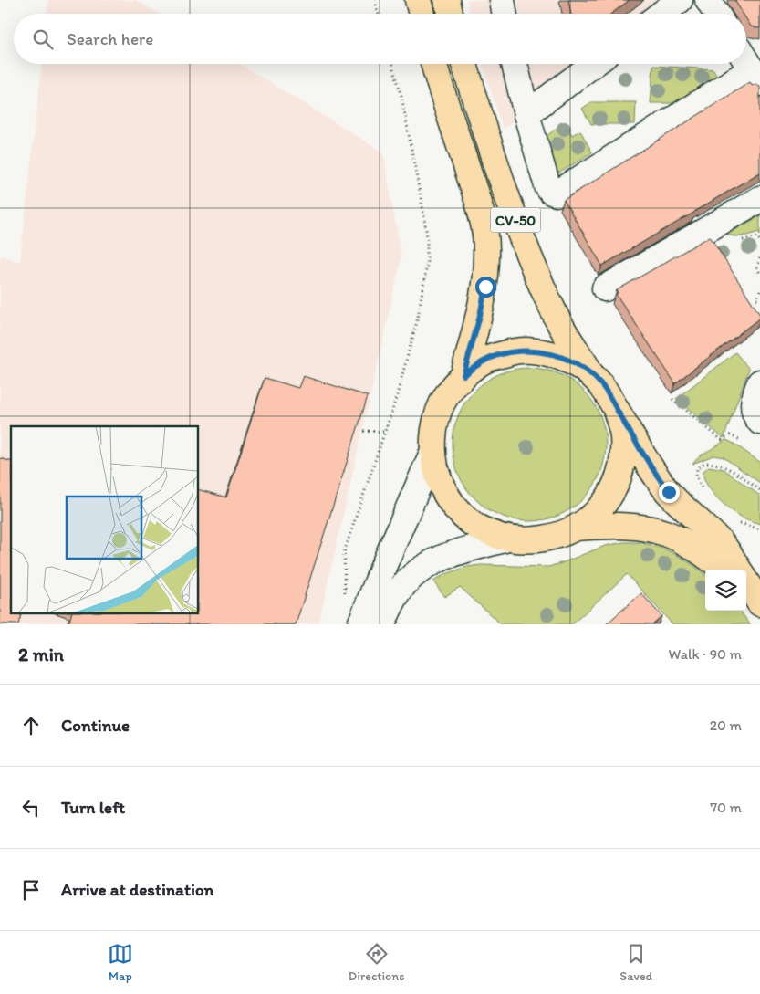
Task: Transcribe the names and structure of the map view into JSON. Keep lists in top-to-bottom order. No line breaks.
{"streets":{"main road":["CV-50"]},"page":{"search":"Search here","heading":["2 min","Walk · 90 m"],"list":[["Continue","20 m"],["Turn left","70 m"],"Arrive at destination"],"nav":["Map","Directions","Saved"]}}
